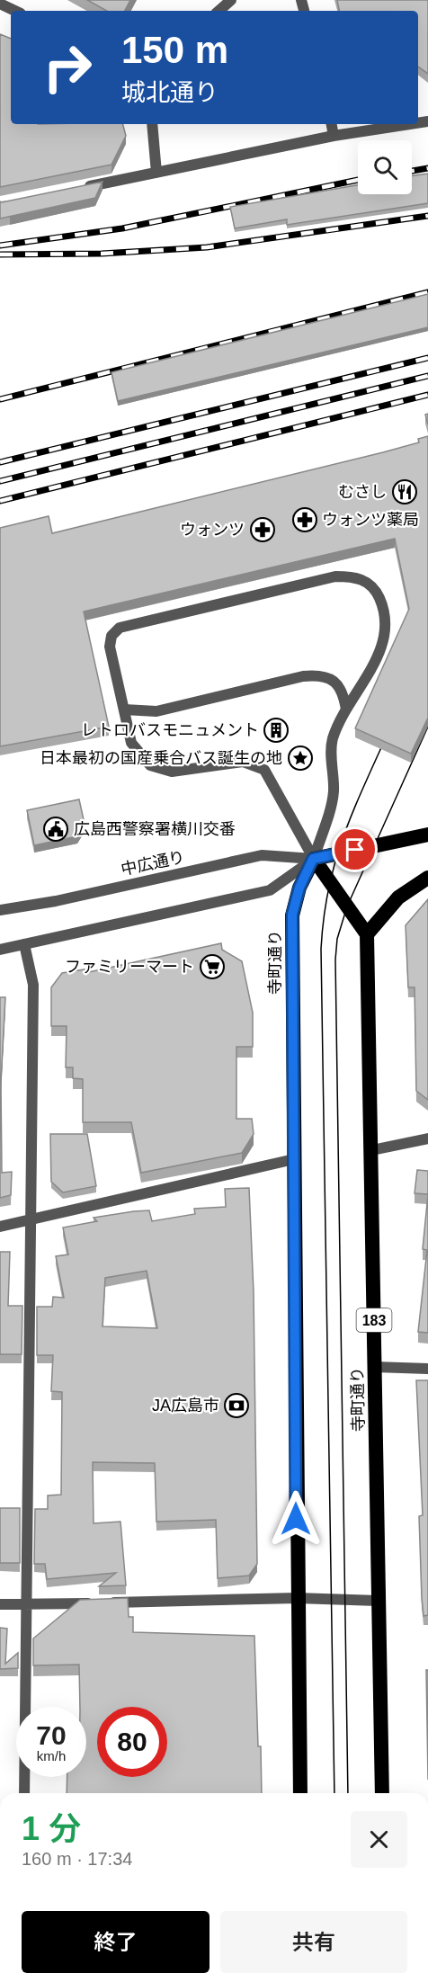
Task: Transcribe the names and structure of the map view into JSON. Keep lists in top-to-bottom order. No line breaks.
{"streets":{"highway":["寺町通り","183"],"street":["中広通り"]},"crossings":[["中広通り","寺町通り"]],"places":{"restaurant":["むさし"],"pharmacy":["ウォンツ薬局","ウォンツ"],"building":["レトロバスモニュメント"],"place":["日本最初の国産乗合バス誕生の地"],"public building":["広島西警察署横川交番"],"supermarket":["ファミリーマート"],"bank":["JA広島市"]},"page":{"turn":["150 m","城北通り"],"speed":"70 km/h","limit":"80","heading":["1 分","160 m · 17:34"],"buttons":["終了","共有"]}}
